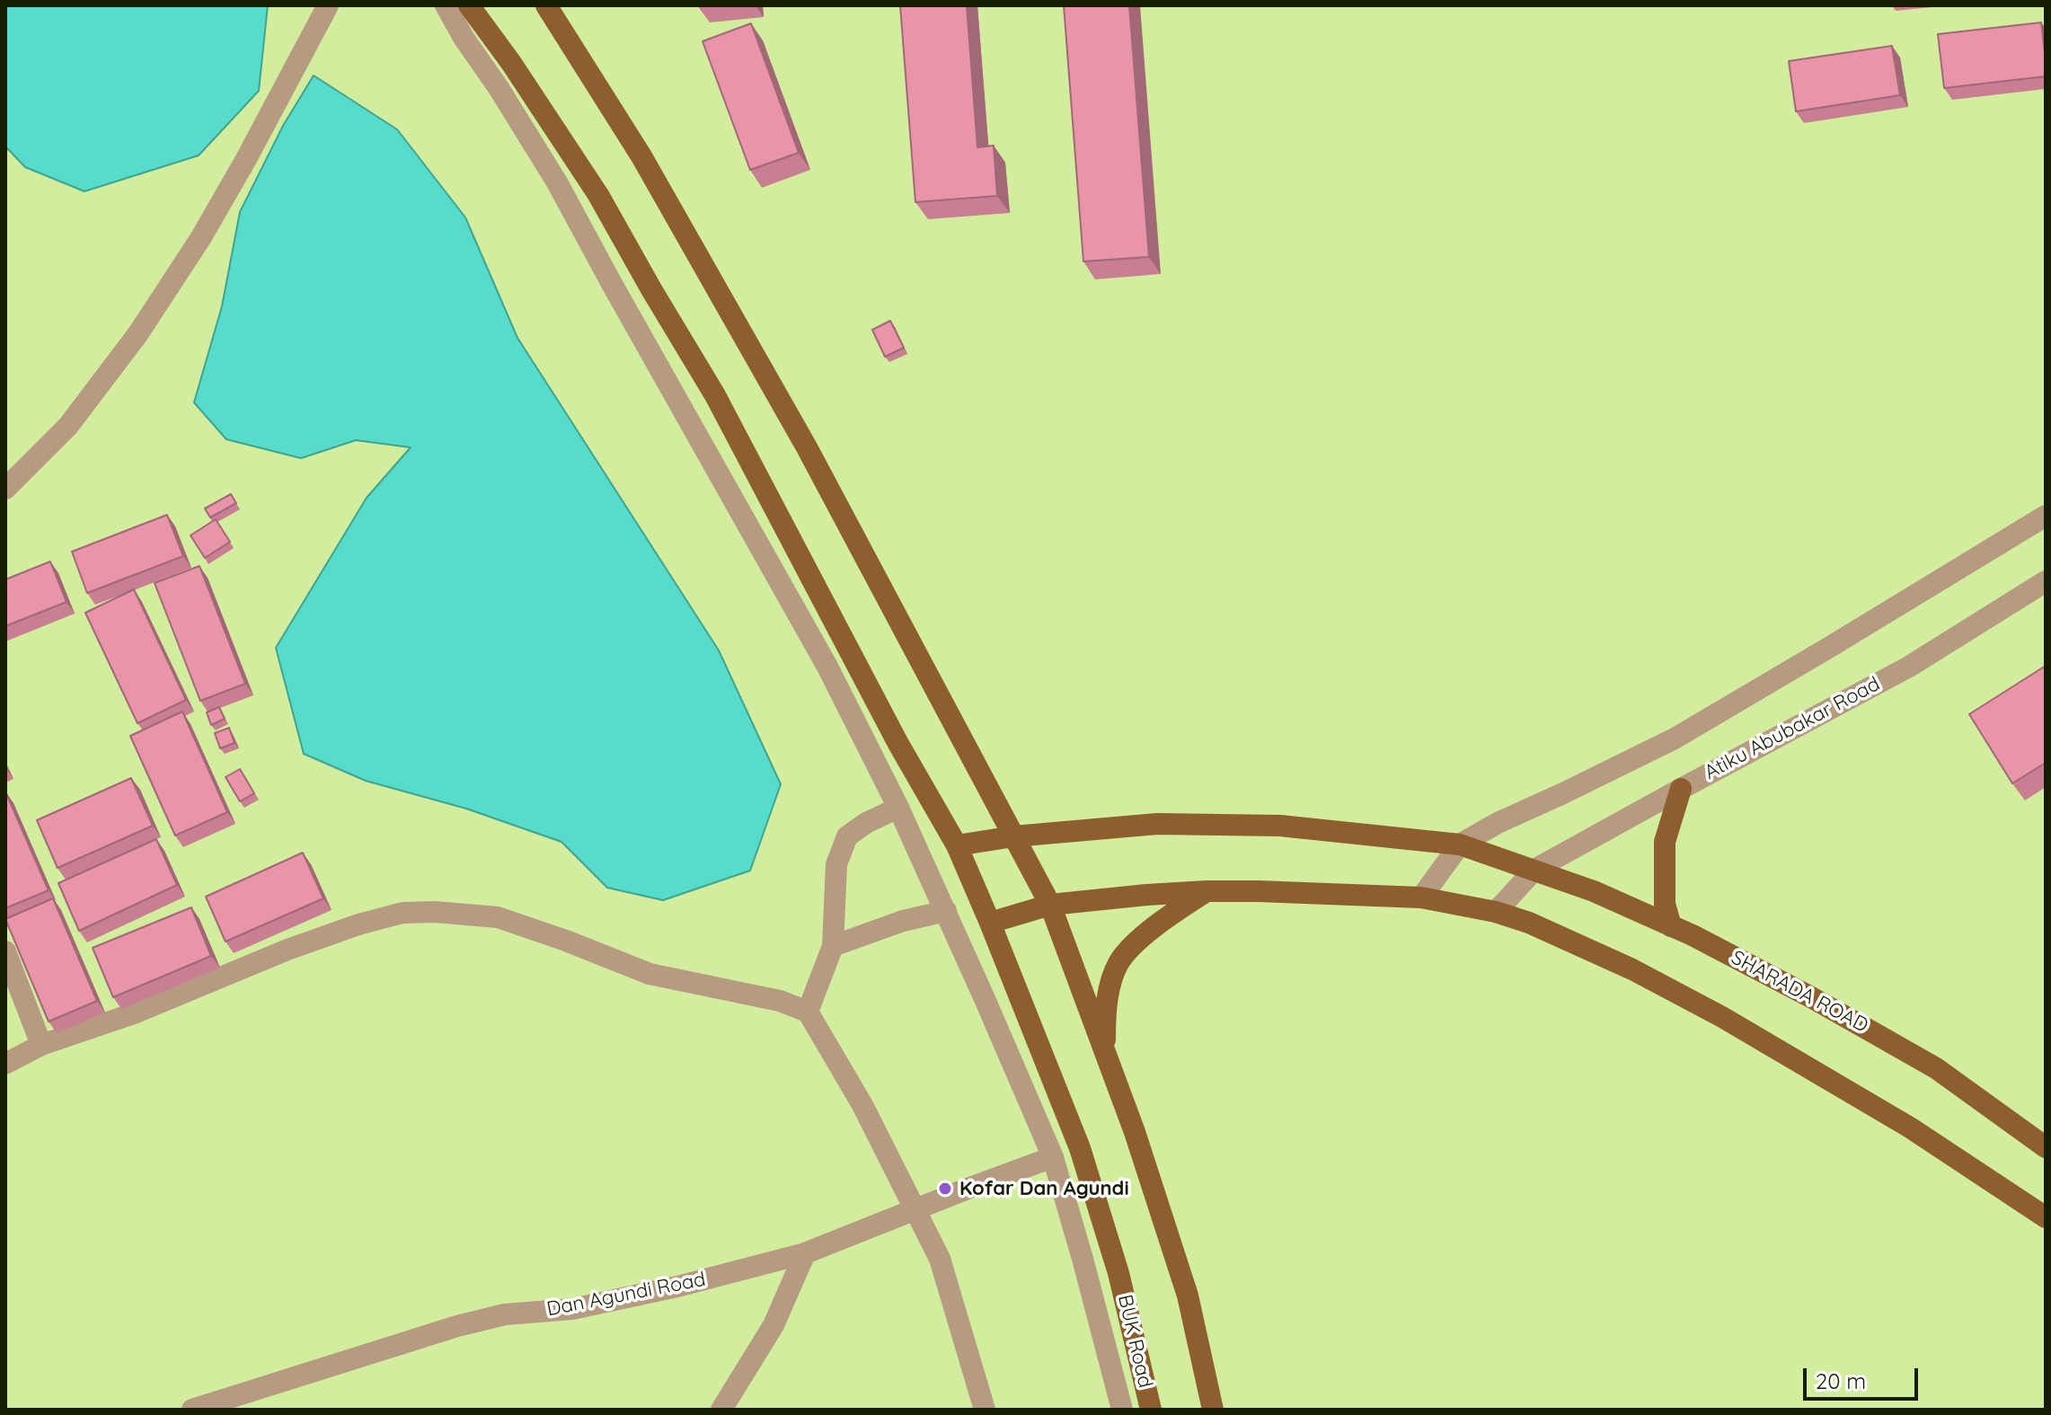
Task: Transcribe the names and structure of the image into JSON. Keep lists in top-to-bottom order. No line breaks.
{"streets":{"main road":["SHARADA ROAD","BUK Road"],"street":["Atiku Abubakar Road","Dan Agundi Road"]},"crossings":[["Atiku Abubakar Road","SHARADA ROAD"],["SHARADA ROAD","BUK Road"]],"places":["Kofar Dan Agundi"],"scale_bar":"20 m"}
